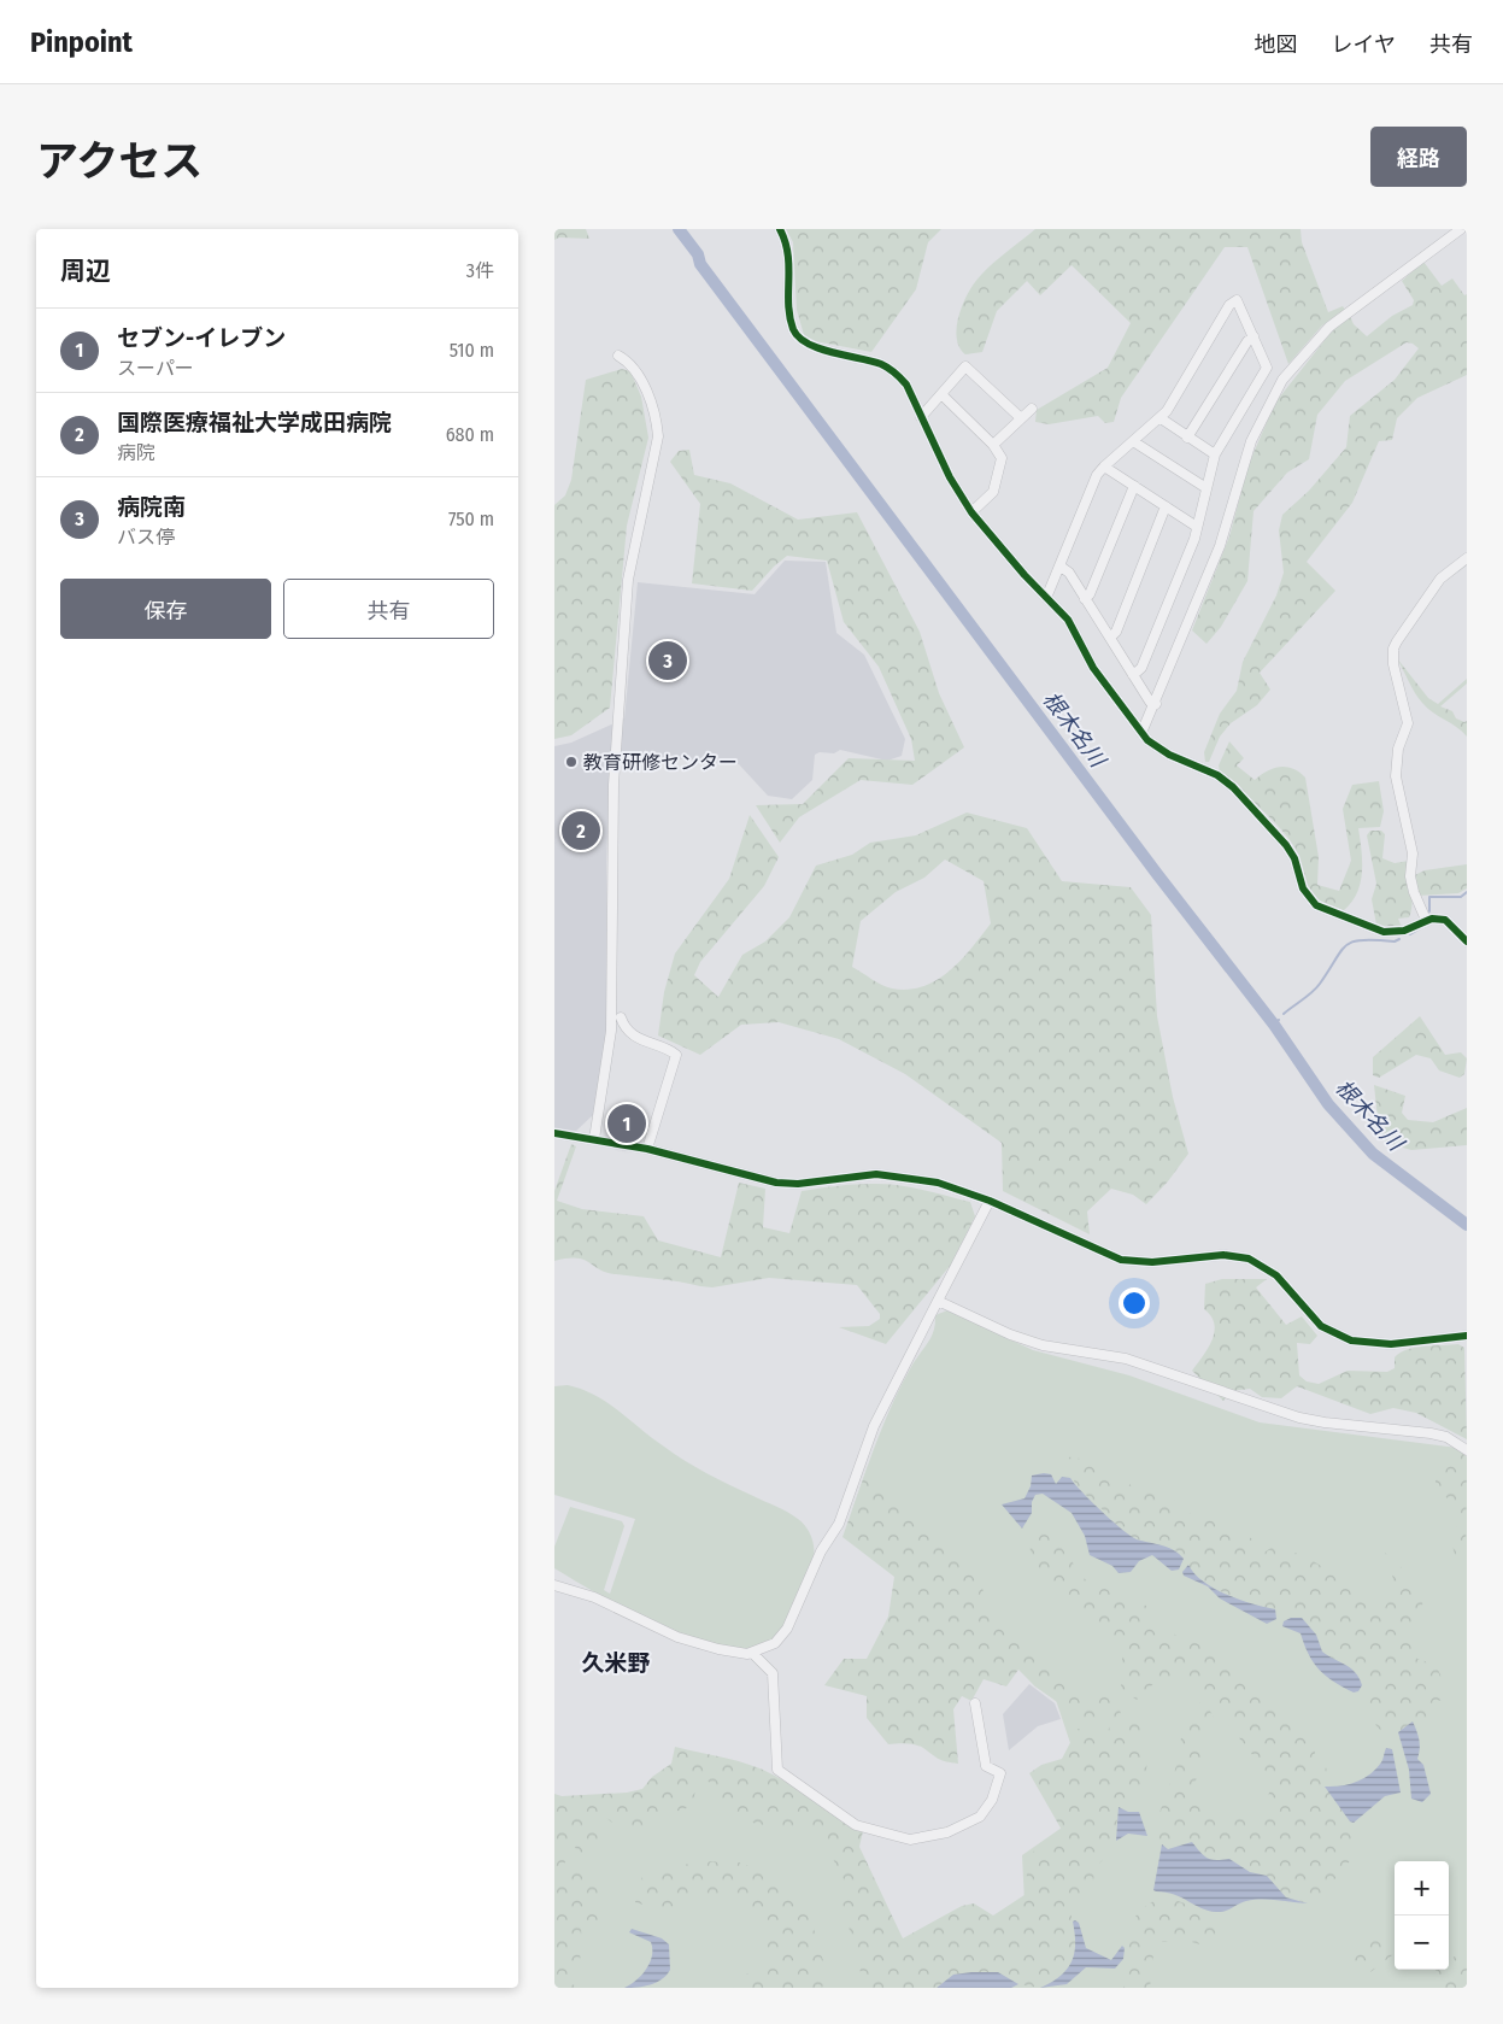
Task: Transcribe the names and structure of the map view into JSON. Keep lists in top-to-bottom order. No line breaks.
{"districts":["久米野"],"water":["根木名川"],"places":["教育研修センター"],"page":{"header":"Pinpoint","nav":["地図","レイヤ","共有"],"title":"アクセス","buttons":["経路",["保存","共有"]],"heading":["周辺","3件"],"list":[{"mark":"1","name":"セブン-イレブン","note":"スーパー","value":"510 m"},{"mark":"2","name":"国際医療福祉大学成田病院","note":"病院","value":"680 m"},{"mark":"3","name":"病院南","note":"バス停","value":"750 m"}],"pins":["3","2","1"],"map_buttons":["+","−"]}}
